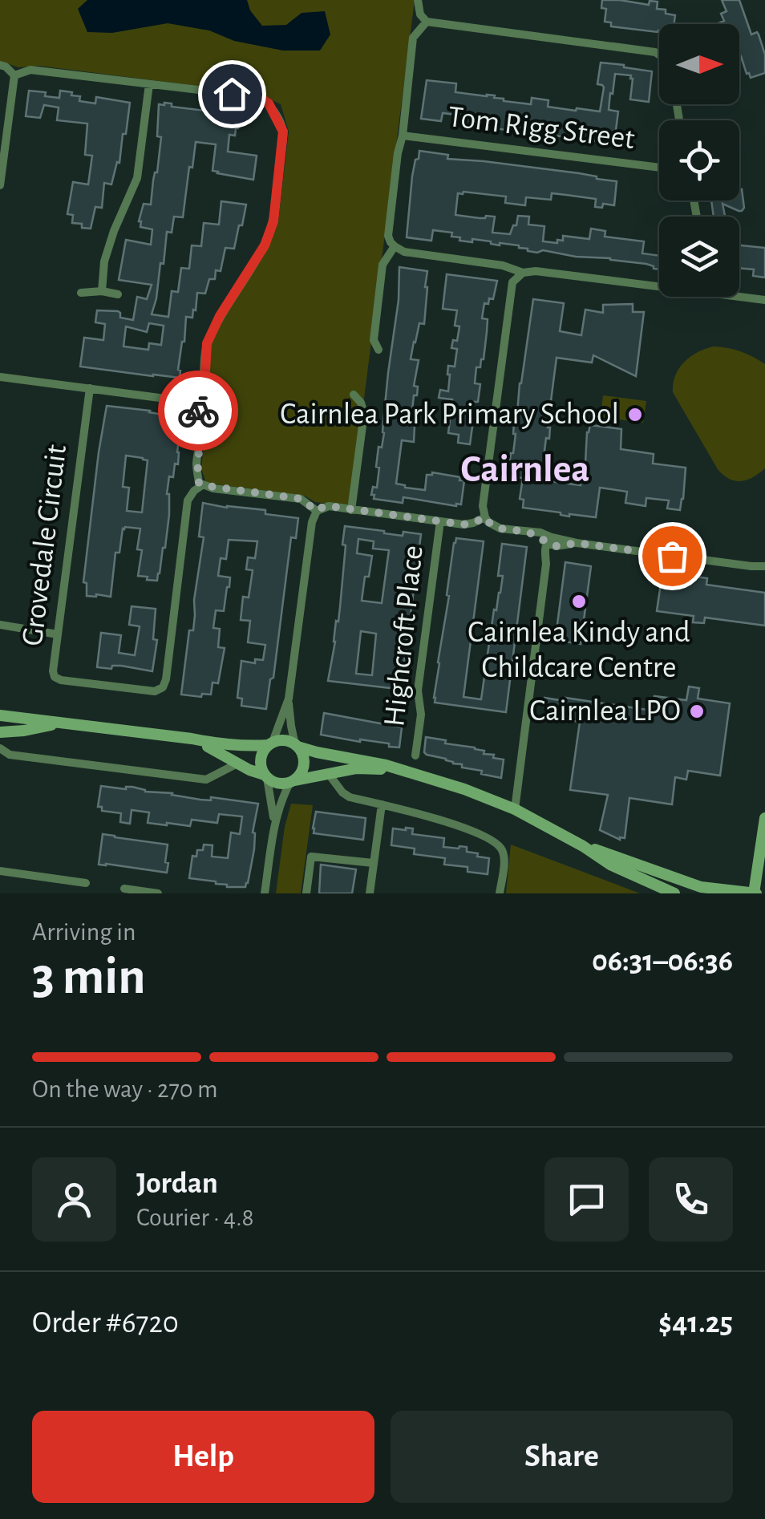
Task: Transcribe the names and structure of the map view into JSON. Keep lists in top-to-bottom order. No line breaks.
{"streets":{"street":["Tom Rigg Street","Grovedale Circuit","Highcroft Place"]},"districts":["Cairnlea"],"places":["Cairnlea Park Primary School","Cairnlea Kindy and Childcare Centre","Cairnlea LPO"],"north":"right","page":{"heading":["3 min","Arriving in","06:31–06:36"],"panel":["Jordan","Courier · 4.8","Order #6720","$41.25"],"bar":"On the way · 270 m","buttons":["Help","Share"]}}
